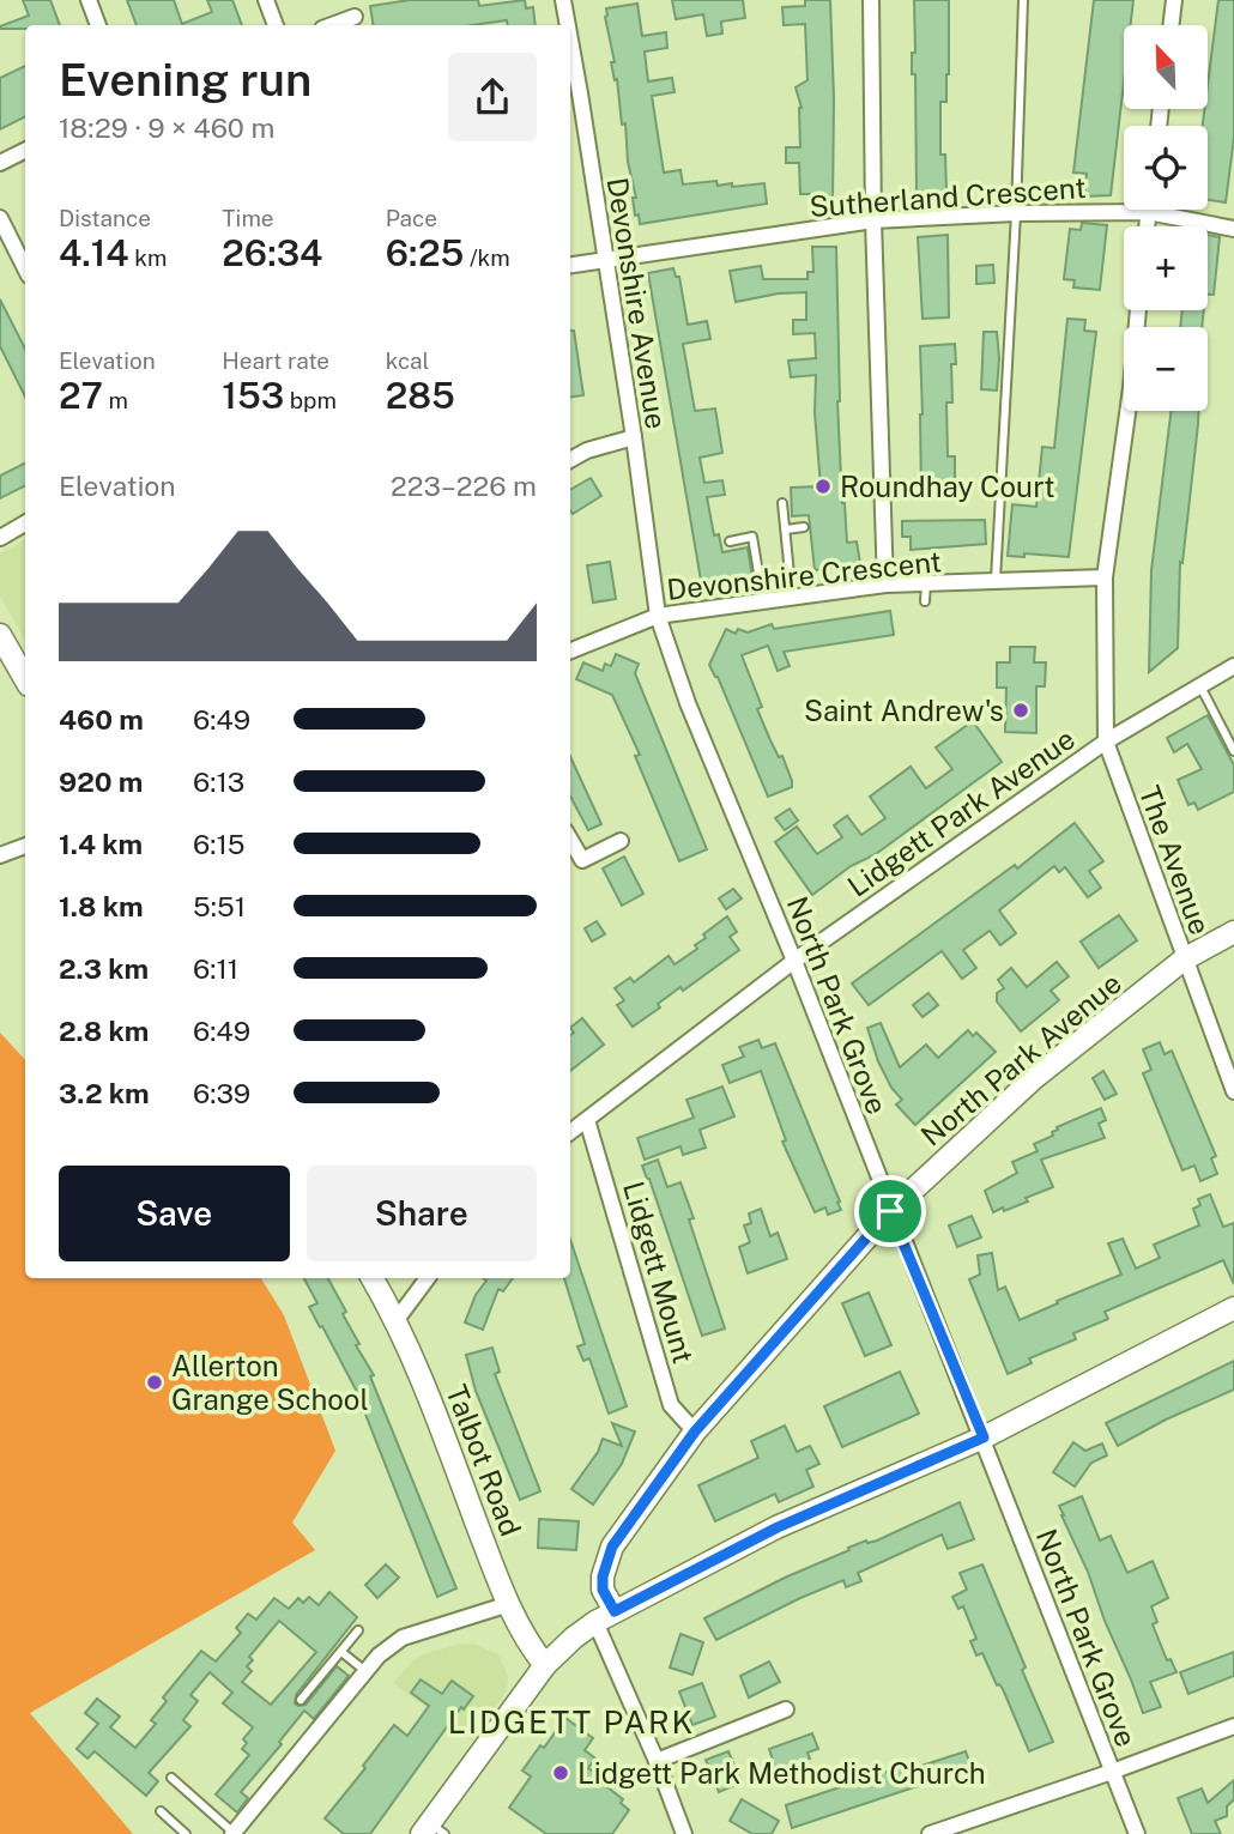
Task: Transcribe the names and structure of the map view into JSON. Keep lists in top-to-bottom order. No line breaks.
{"streets":{"street":["Sutherland Crescent","Devonshire Avenue","Devonshire Crescent","Lidgett Park Avenue","The Avenue","North Park Grove","North Park Avenue","Lidgett Mount","Talbot Road"]},"crossings":[["Sutherland Crescent","Devonshire Avenue"],["Devonshire Avenue","Devonshire Crescent"],["Devonshire Avenue","North Park Grove"],["Devonshire Crescent","The Avenue"],["Devonshire Crescent","North Park Grove"],["Lidgett Park Avenue","The Avenue"],["Lidgett Park Avenue","North Park Grove"],["Lidgett Park Avenue","Lidgett Mount"],["The Avenue","North Park Avenue"],["North Park Grove","North Park Avenue"],["North Park Avenue","Lidgett Mount"]],"districts":["LIDGETT PARK"],"places":["Roundhay Court","Saint Andrew's","Allerton Grange School","Lidgett Park Methodist Church"],"north":"top left","page":{"map_buttons":["+","−"],"heading":["Evening run","18:29 · 9 × 460 m"],"stats":[["Distance","4.14 km"],["Time","26:34"],["Pace","6:25 /km"],["Elevation","27 m"],["Heart rate","153 bpm"],["kcal","285"]],"chart":["Elevation","223–226 m"],"list":[{"name":"460 m","note":"6:49"},{"name":"920 m","note":"6:13"},{"name":"1.4 km","note":"6:15"},{"name":"1.8 km","note":"5:51"},{"name":"2.3 km","note":"6:11"},{"name":"2.8 km","note":"6:49"},{"name":"3.2 km","note":"6:39"}],"buttons":["Save","Share"]}}
